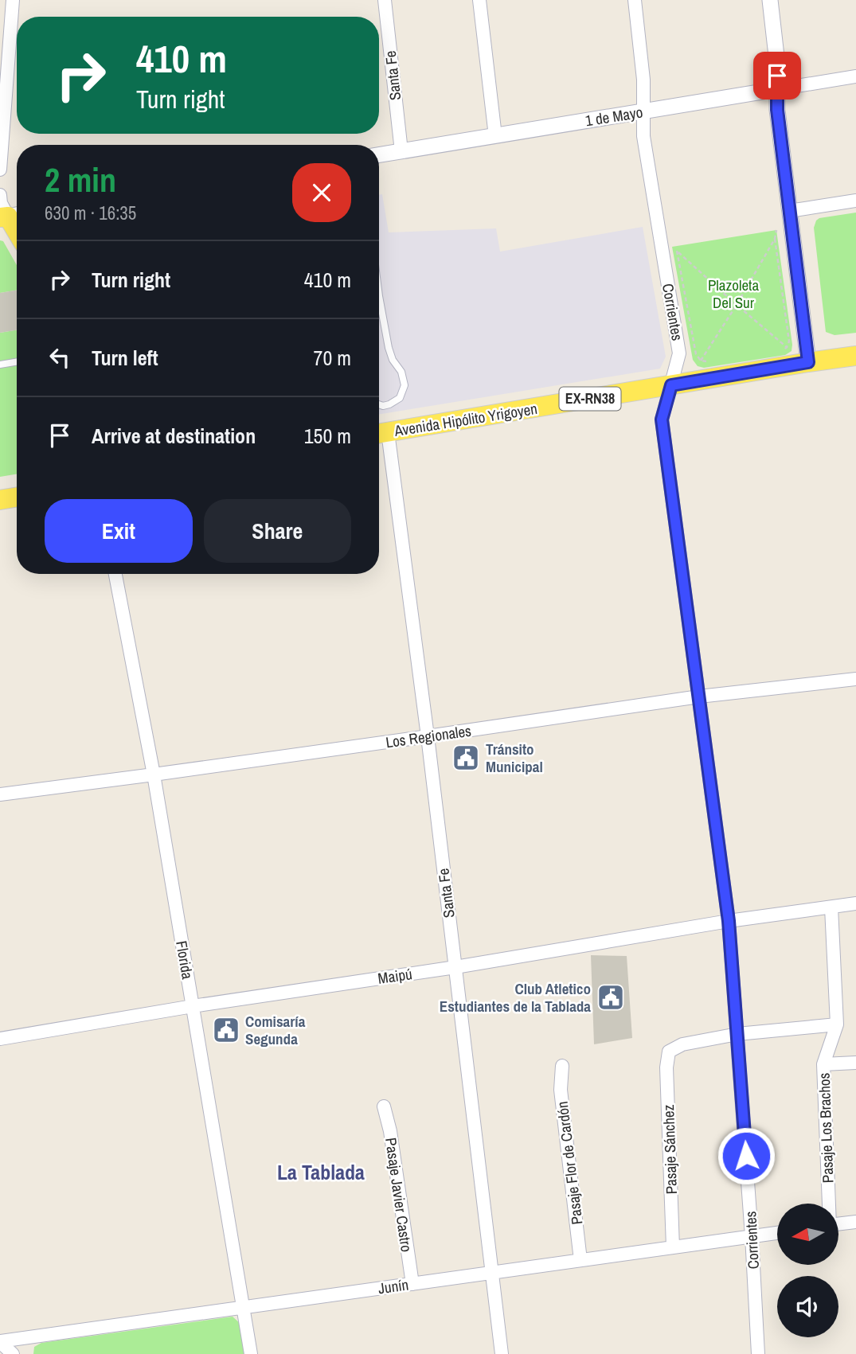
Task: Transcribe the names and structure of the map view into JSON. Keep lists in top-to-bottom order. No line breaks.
{"streets":{"main road":["EX-RN38","Avenida Hipólito Yrigoyen"],"street":["Santa Fe","1 de Mayo","Corrientes","Los Regionales","Florida","Maipú","Pasaje Los Brachos","Pasaje Sánchez","Pasaje Flor de Cardón","Pasaje Javier Castro","Junín"]},"crossings":[["Santa Fe","1 de Mayo"],["Santa Fe","Avenida Hipólito Yrigoyen"],["Santa Fe","Los Regionales"],["Santa Fe","Maipú"],["Santa Fe","Junín"],["1 de Mayo","Corrientes"],["Corrientes","Avenida Hipólito Yrigoyen"],["Corrientes","Los Regionales"],["Corrientes","Maipú"],["Corrientes","Pasaje Sánchez"],["Corrientes","Junín"],["Los Regionales","Florida"],["Florida","Maipú"],["Florida","Junín"],["Maipú","Pasaje Los Brachos"],["Pasaje Sánchez","Junín"],["Pasaje Flor de Cardón","Junín"],["Pasaje Javier Castro","Junín"]],"districts":["La Tablada"],"parks":["Plazoleta Del Sur"],"places":{"public building":["Tránsito Municipal","Club Atletico Estudiantes de la Tablada","Comisaría Segunda"]},"north":"left","page":{"turn":["410 m","Turn right"],"heading":["2 min","630 m · 16:35"],"list":[{"name":"Turn right","value":"410 m"},{"name":"Turn left","value":"70 m"},{"name":"Arrive at destination","value":"150 m"}],"buttons":["Exit","Share"]}}
